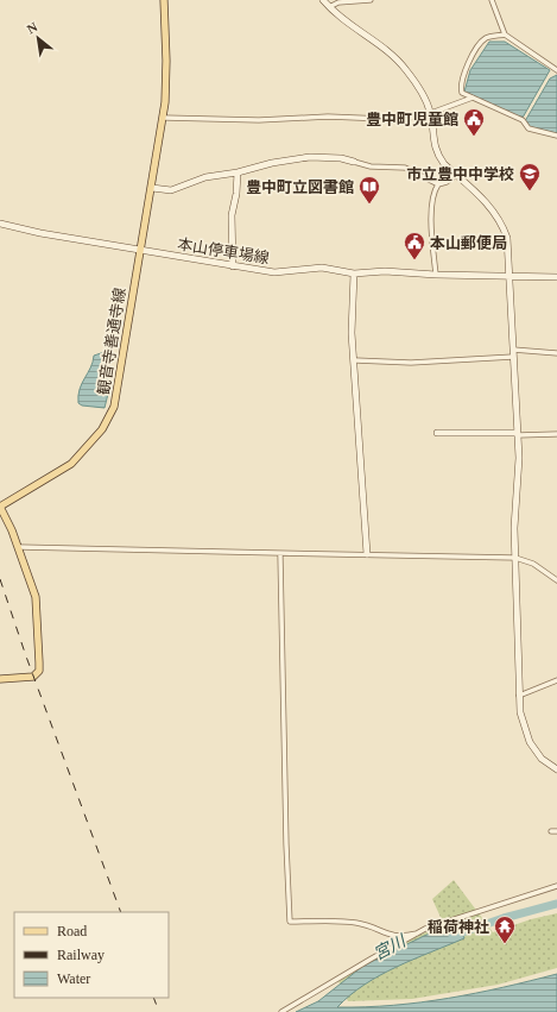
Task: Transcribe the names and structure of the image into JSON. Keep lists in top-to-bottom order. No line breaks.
{"streets":{"main road":["観音寺善通寺線"],"street":["本山停車場線"]},"crossings":[["本山停車場線","観音寺善通寺線"]],"water":["宮川"],"places":{"public building":["豊中町児童館","本山郵便局"],"school or university":["市立豊中中学校"],"library":["豊中町立図書館"],"temple":["稲荷神社"]},"legend":["Road","Railway","Water"],"north":"top left"}
